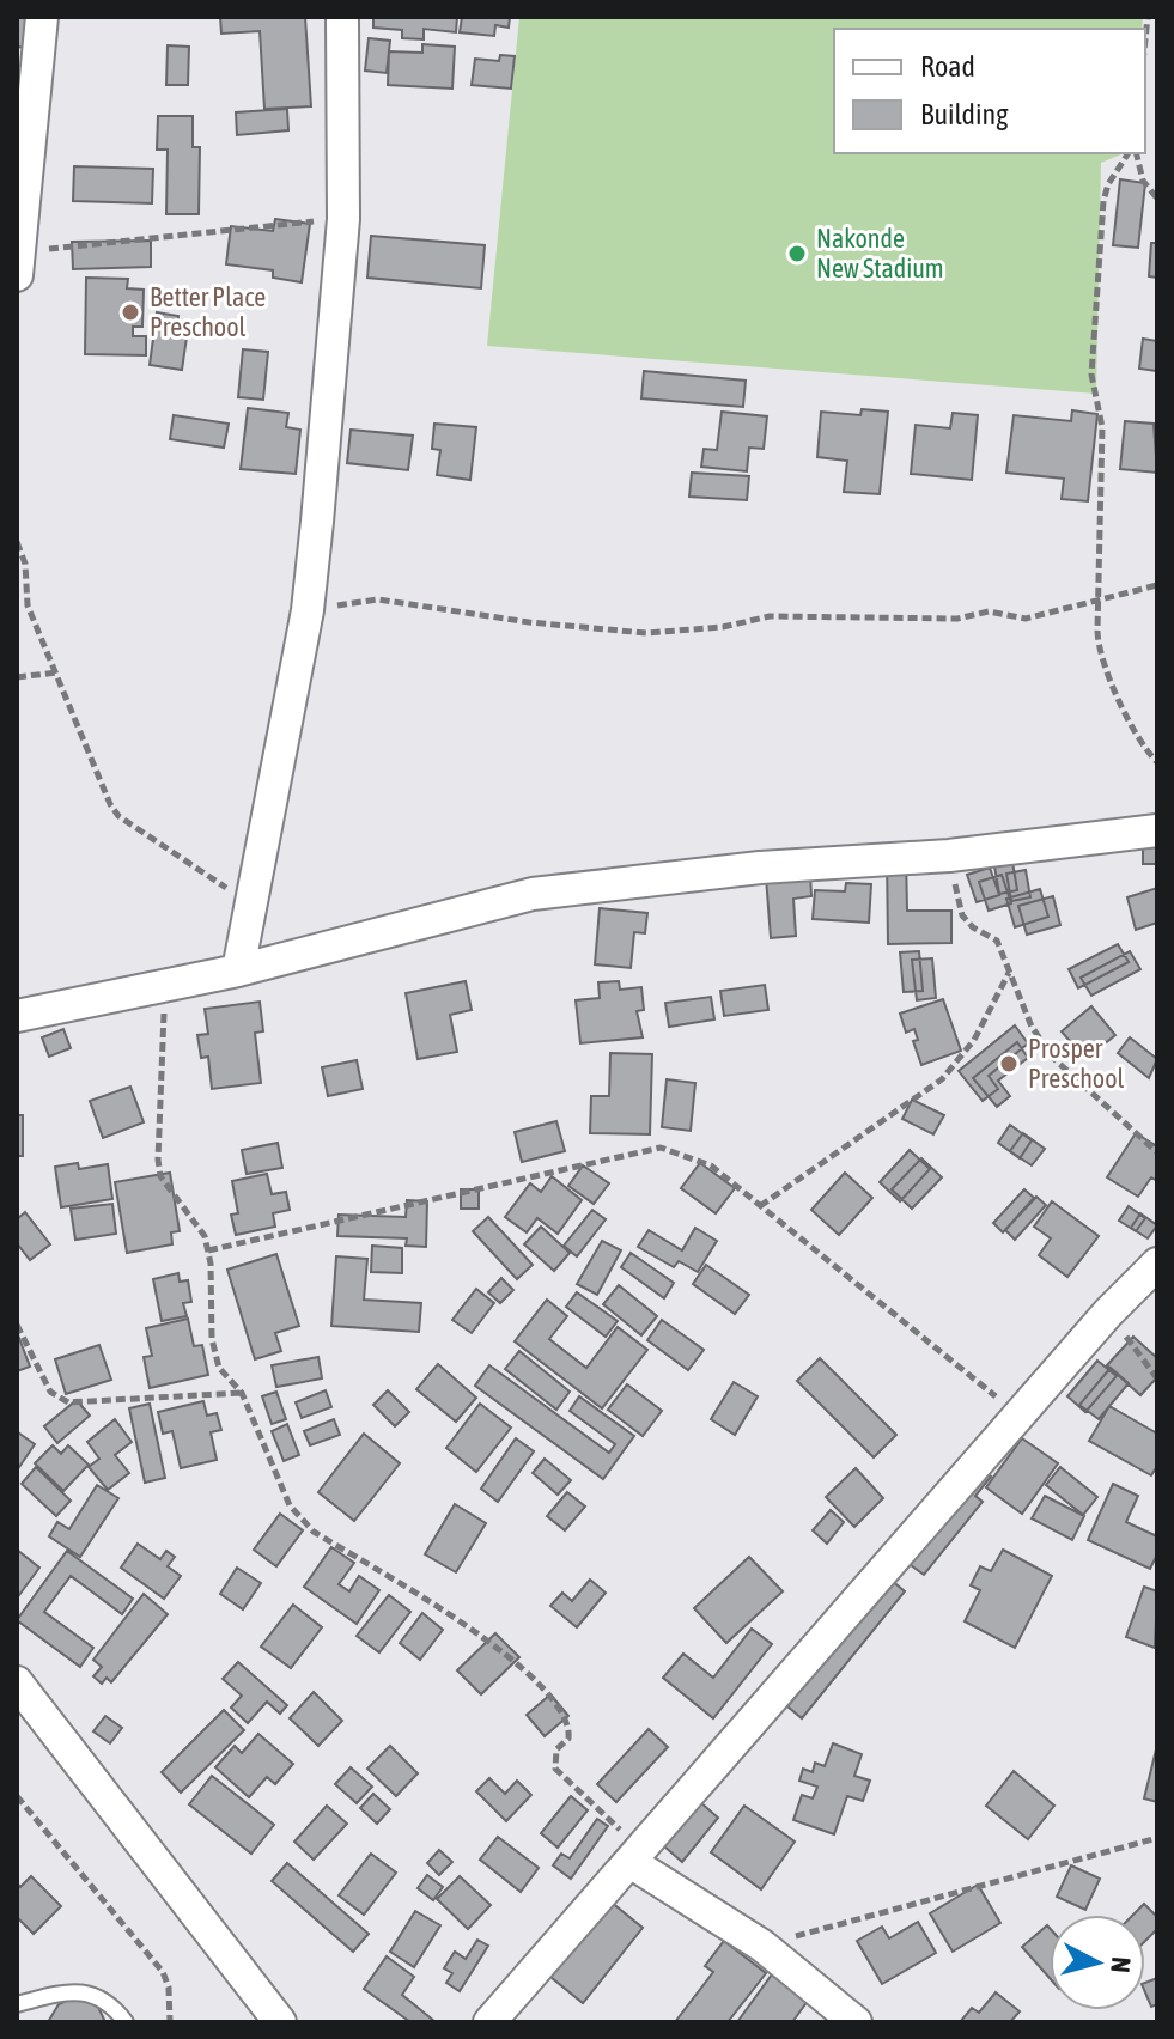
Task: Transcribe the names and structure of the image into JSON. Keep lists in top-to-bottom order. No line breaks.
{"places":["Nakonde New Stadium","Better Place Preschool","Prosper Preschool"],"legend":["Road","Building"],"north":"right"}
